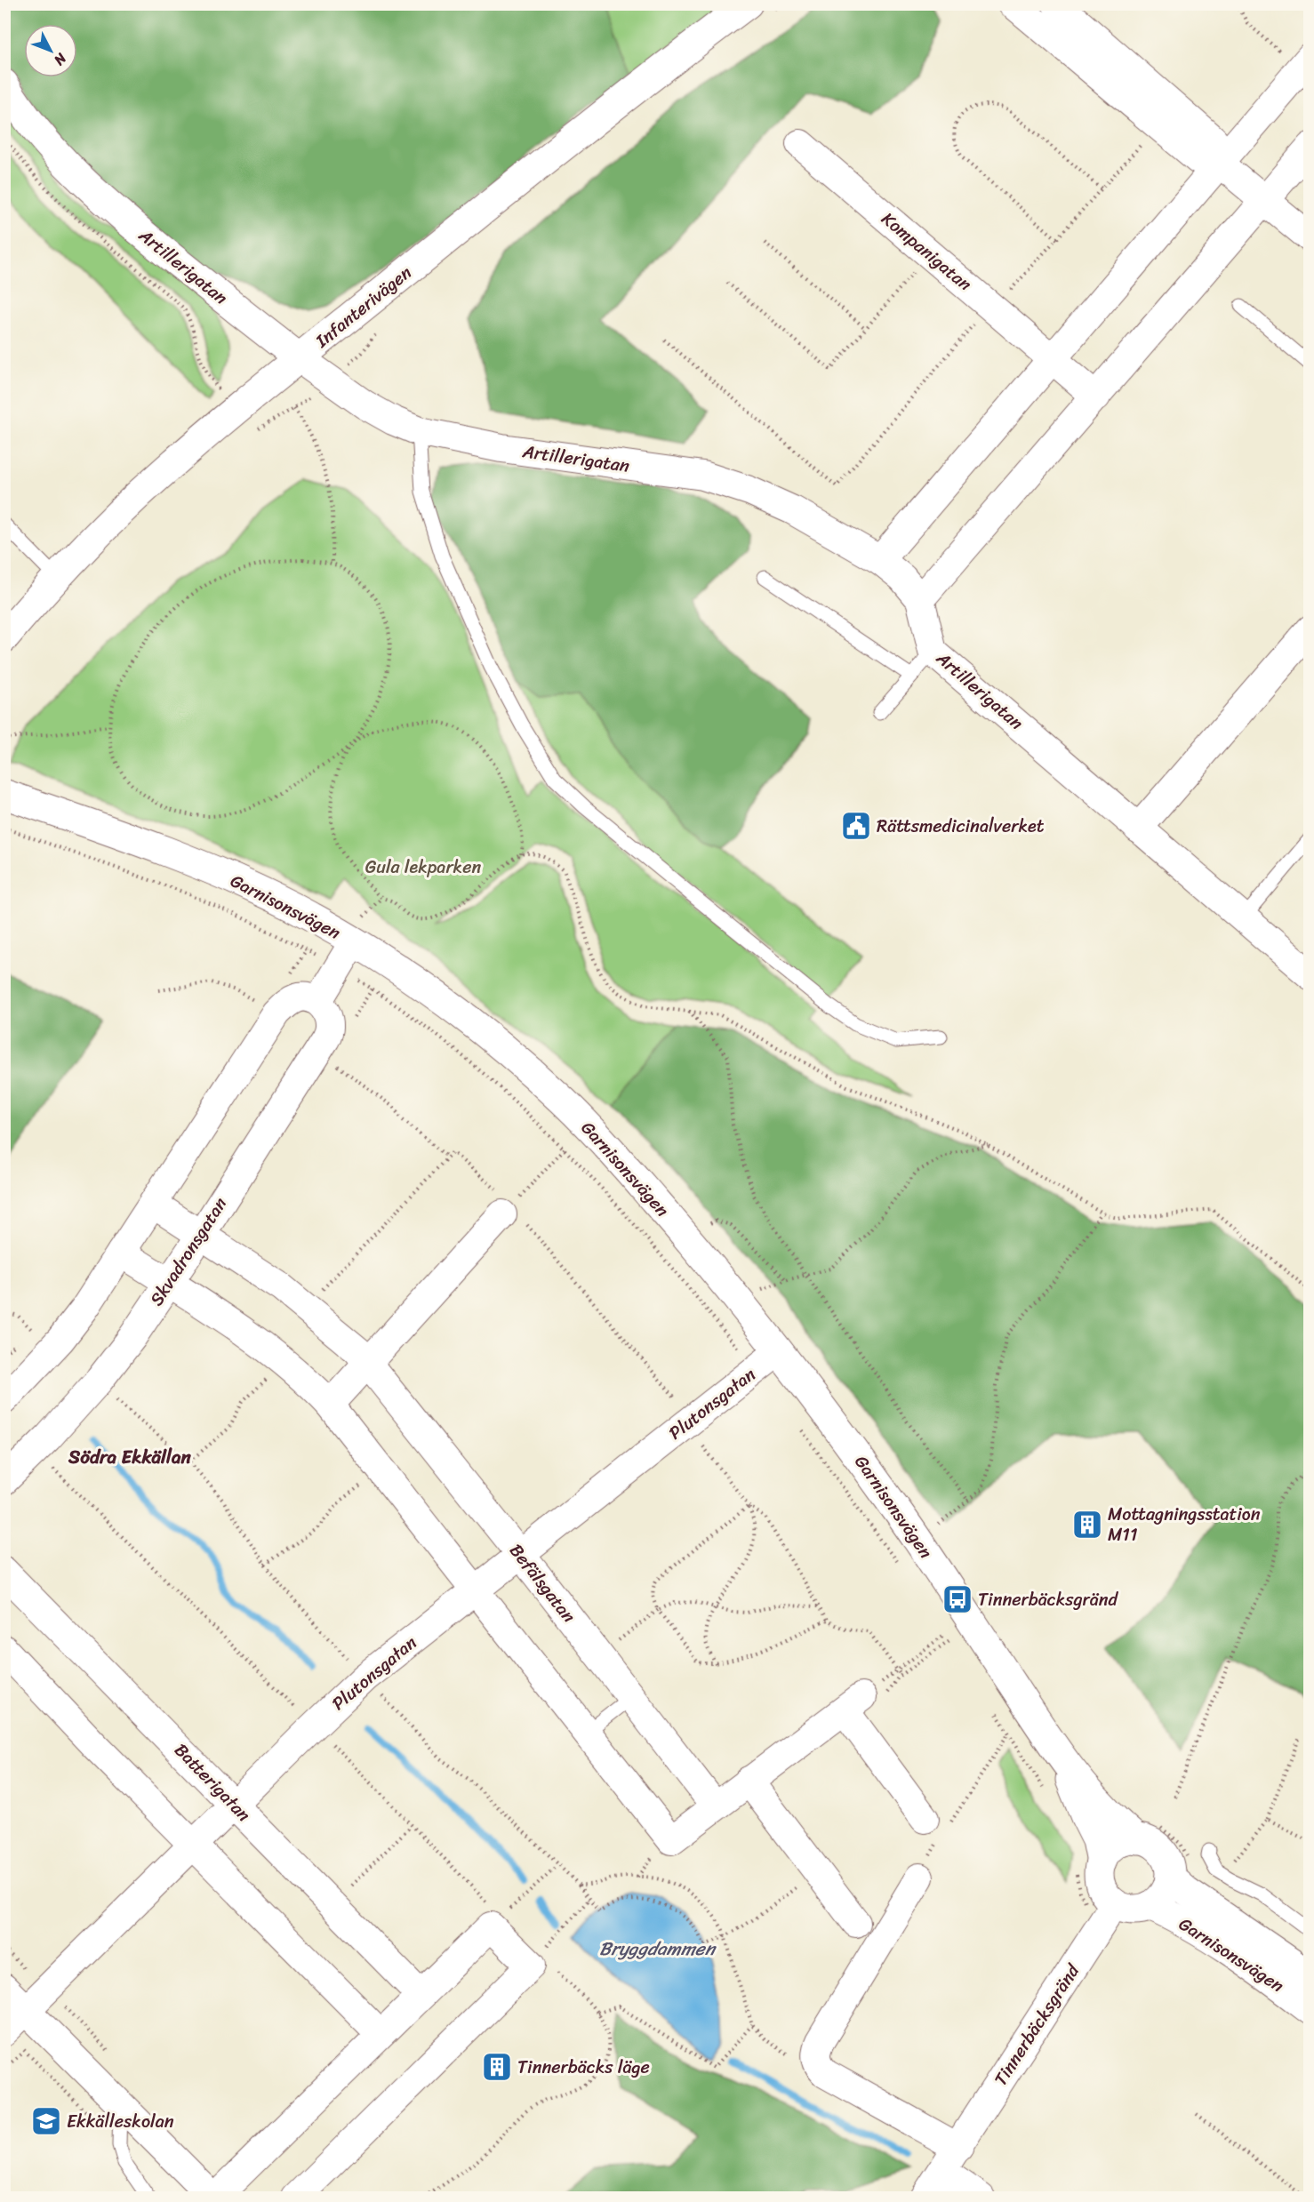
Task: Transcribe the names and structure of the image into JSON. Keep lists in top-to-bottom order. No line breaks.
{"streets":{"street":["Kompanigatan","Artillerigatan","Infanterivägen","Garnisonsvägen","Skvadronsgatan","Plutonsgatan","Befälsgatan","Batterigatan","Tinnerbäcksgränd"]},"crossings":[["Artillerigatan","Infanterivägen"],["Garnisonsvägen","Plutonsgatan"],["Garnisonsvägen","Tinnerbäcksgränd"],["Skvadronsgatan","Befälsgatan"],["Plutonsgatan","Befälsgatan"],["Plutonsgatan","Batterigatan"]],"districts":["Södra Ekkällan"],"water":["Bryggdammen"],"parks":["Gula lekparken"],"places":{"public building":["Rättsmedicinalverket"],"building":["Mottagningsstation M11","Tinnerbäcks läge"],"bus stop":["Tinnerbäcksgränd"],"school or university":["Ekkälleskolan"]},"north":"bottom right"}
